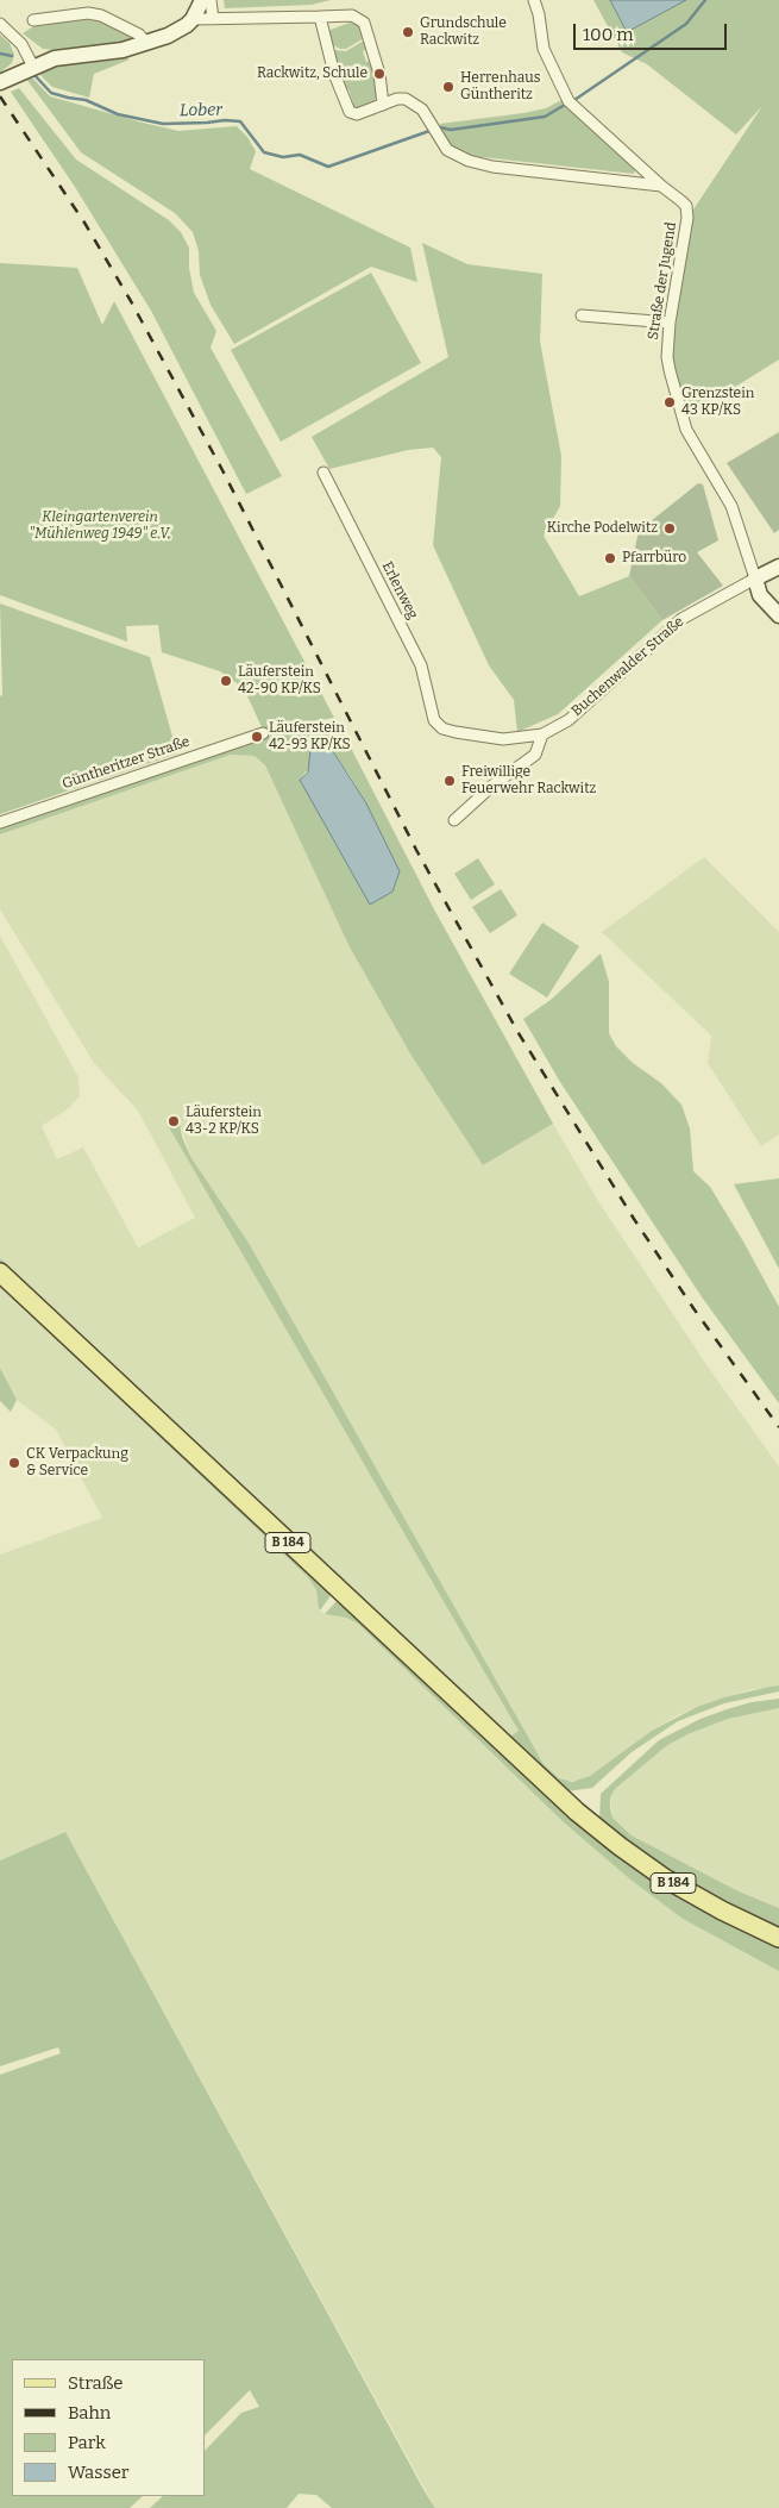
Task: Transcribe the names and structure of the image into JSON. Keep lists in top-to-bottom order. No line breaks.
{"streets":{"main road":["B 184"],"street":["Straße der Jugend","Erlenweg","Buchenwalder Straße","Güntheritzer Straße"]},"crossings":[["Straße der Jugend","Buchenwalder Straße"],["Erlenweg","Buchenwalder Straße"]],"water":["Lober"],"parks":["Kleingartenverein \"Mühlenweg 1949\" e.V."],"places":["Grundschule Rackwitz","Rackwitz, Schule","Herrenhaus Güntheritz","Grenzstein 43 KP/KS","Kirche Podelwitz","Pfarrbüro","Läuferstein 42-90 KP/KS","Läuferstein 42-93 KP/KS","Freiwillige Feuerwehr Rackwitz","Läuferstein 43-2 KP/KS","CK Verpackung & Service"],"legend":["Straße","Bahn","Park","Wasser"],"scale_bar":"100 m"}
